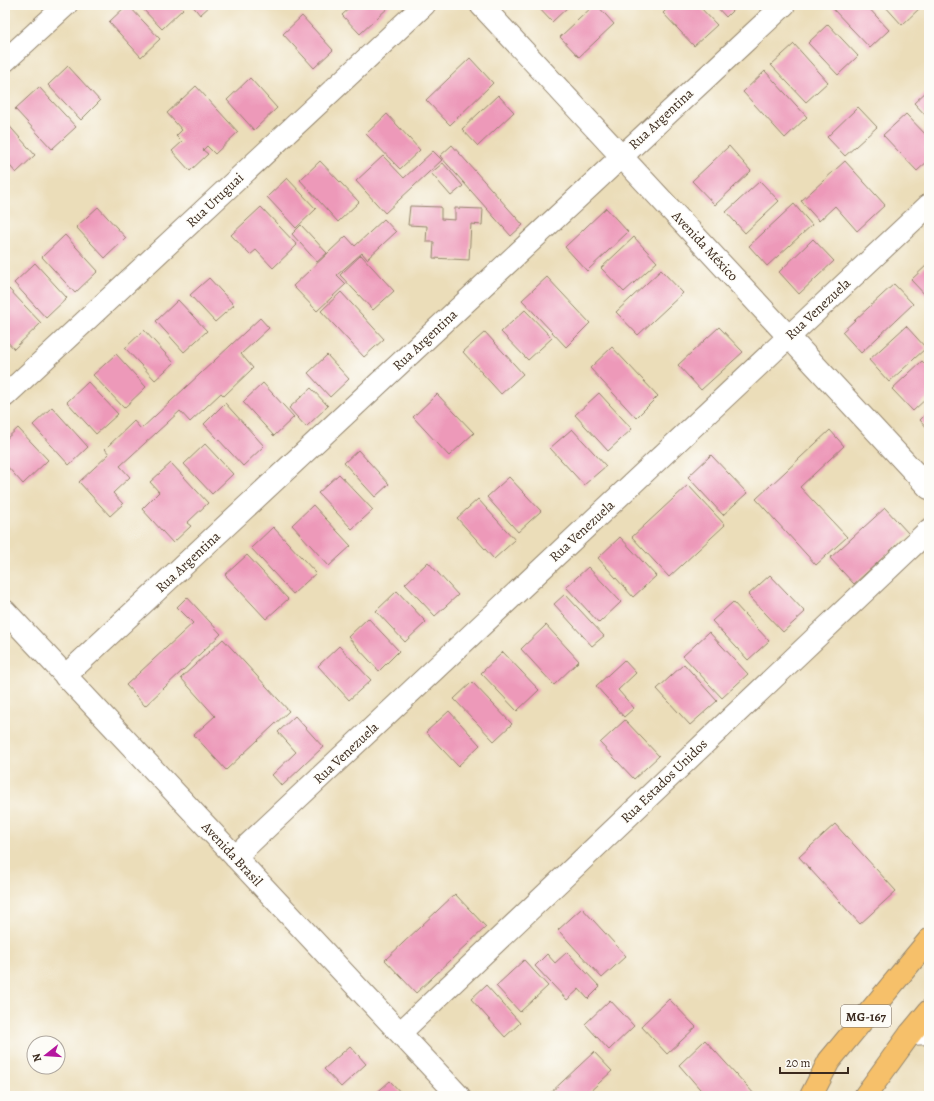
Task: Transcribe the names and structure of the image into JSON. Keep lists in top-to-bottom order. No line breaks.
{"streets":{"main road":["MG-167"],"street":["Rua Argentina","Rua Uruguai","Avenida México","Rua Venezuela","Rua Estados Unidos","Avenida Brasil"]},"crossings":[["Rua Argentina","Avenida México"],["Rua Argentina","Avenida Brasil"],["Avenida México","Rua Venezuela"],["Rua Venezuela","Avenida Brasil"],["Rua Estados Unidos","Avenida Brasil"]],"scale_bar":"20 m","north":"left"}
